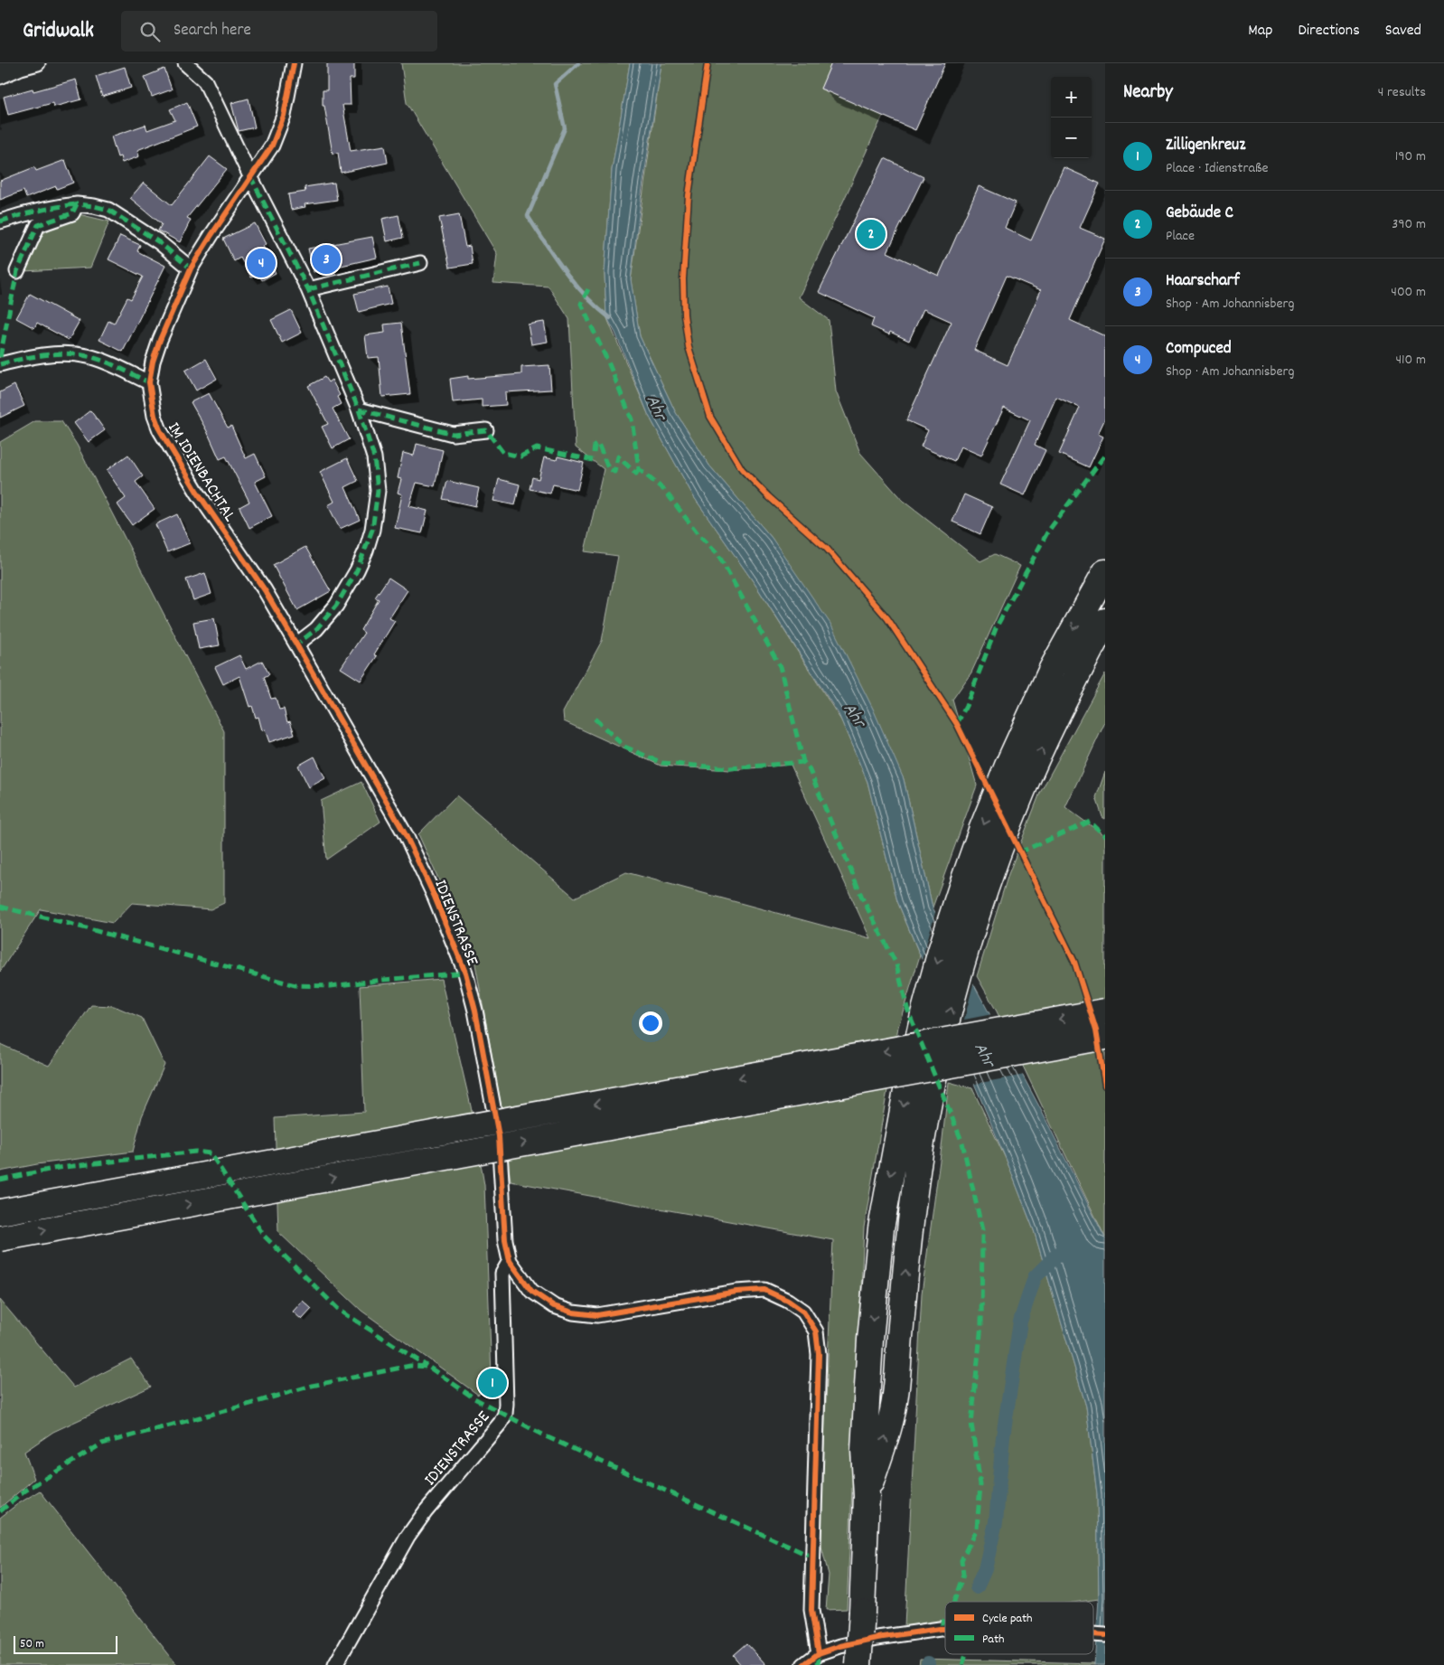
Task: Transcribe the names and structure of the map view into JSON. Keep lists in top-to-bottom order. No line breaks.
{"streets":{"street":["IM IDIENBACHTAL","IDIENSTRASSE"]},"crossings":[["IM IDIENBACHTAL","IDIENSTRASSE"]],"water":["Ahr"],"legend":["Cycle path","Path"],"scale_bar":"50 m","page":{"header":"Gridwalk","search":"Search here","nav":["Map","Directions","Saved"],"heading":["Nearby","4 results"],"map_buttons":["+","−"],"list":[{"mark":"1","name":"Zilligenkreuz","note":"Place · Idienstraße","value":"190 m"},{"mark":"2","name":"Gebäude C","note":"Place","value":"390 m"},{"mark":"3","name":"Haarscharf","note":"Shop · Am Johannisberg","value":"400 m"},{"mark":"4","name":"Compuced","note":"Shop · Am Johannisberg","value":"410 m"}],"pins":["2","3","4","1"],"scale":"50 m"}}
